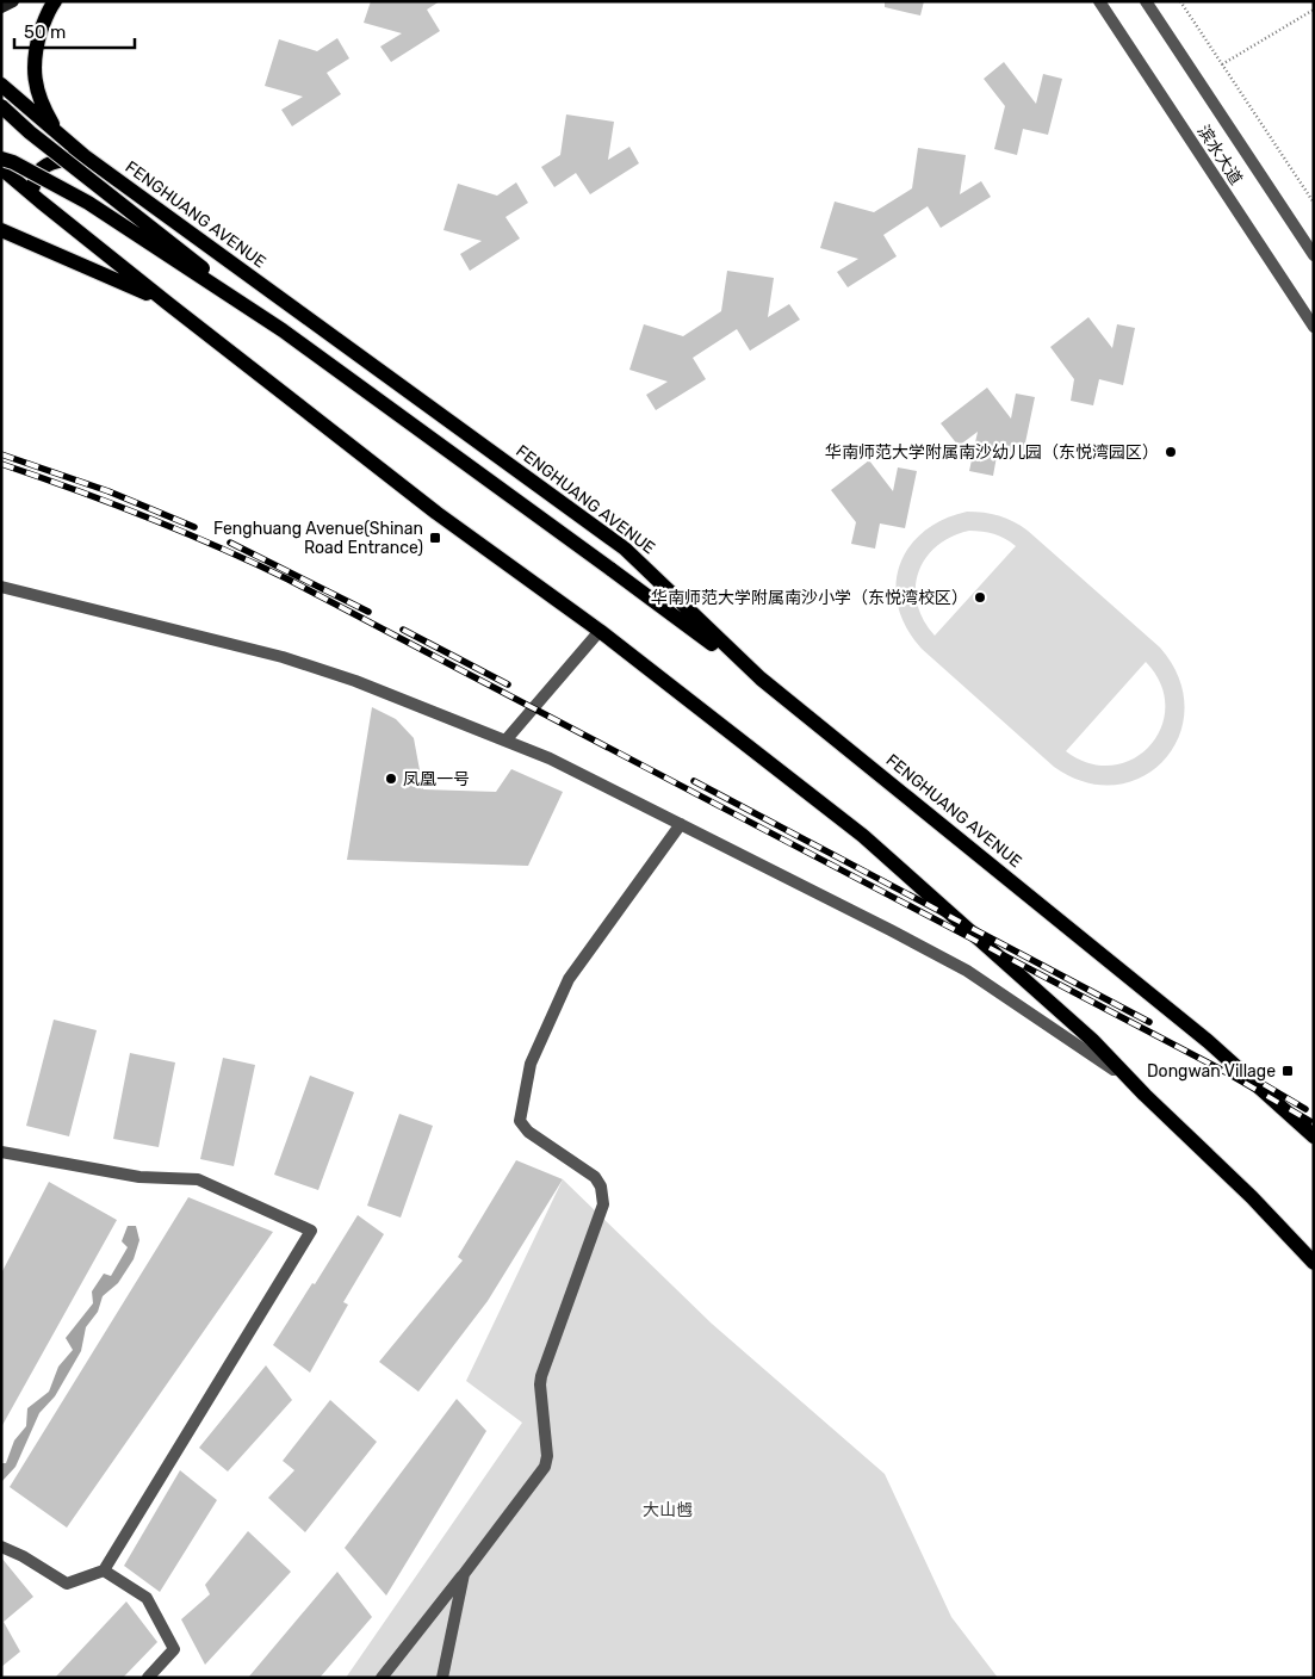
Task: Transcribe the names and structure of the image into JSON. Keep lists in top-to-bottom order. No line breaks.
{"streets":{"main road":["FENGHUANG AVENUE"],"street":["滨水大道"]},"parks":["大山乸"],"places":{"other":["华南师范大学附属南沙幼儿园（东悦湾园区）","华南师范大学附属南沙小学（东悦湾校区）","凤凰一号"],"transit":["Fenghuang Avenue(Shinan Road Entrance)","Dongwan Village"]},"scale_bar":"50 m"}
